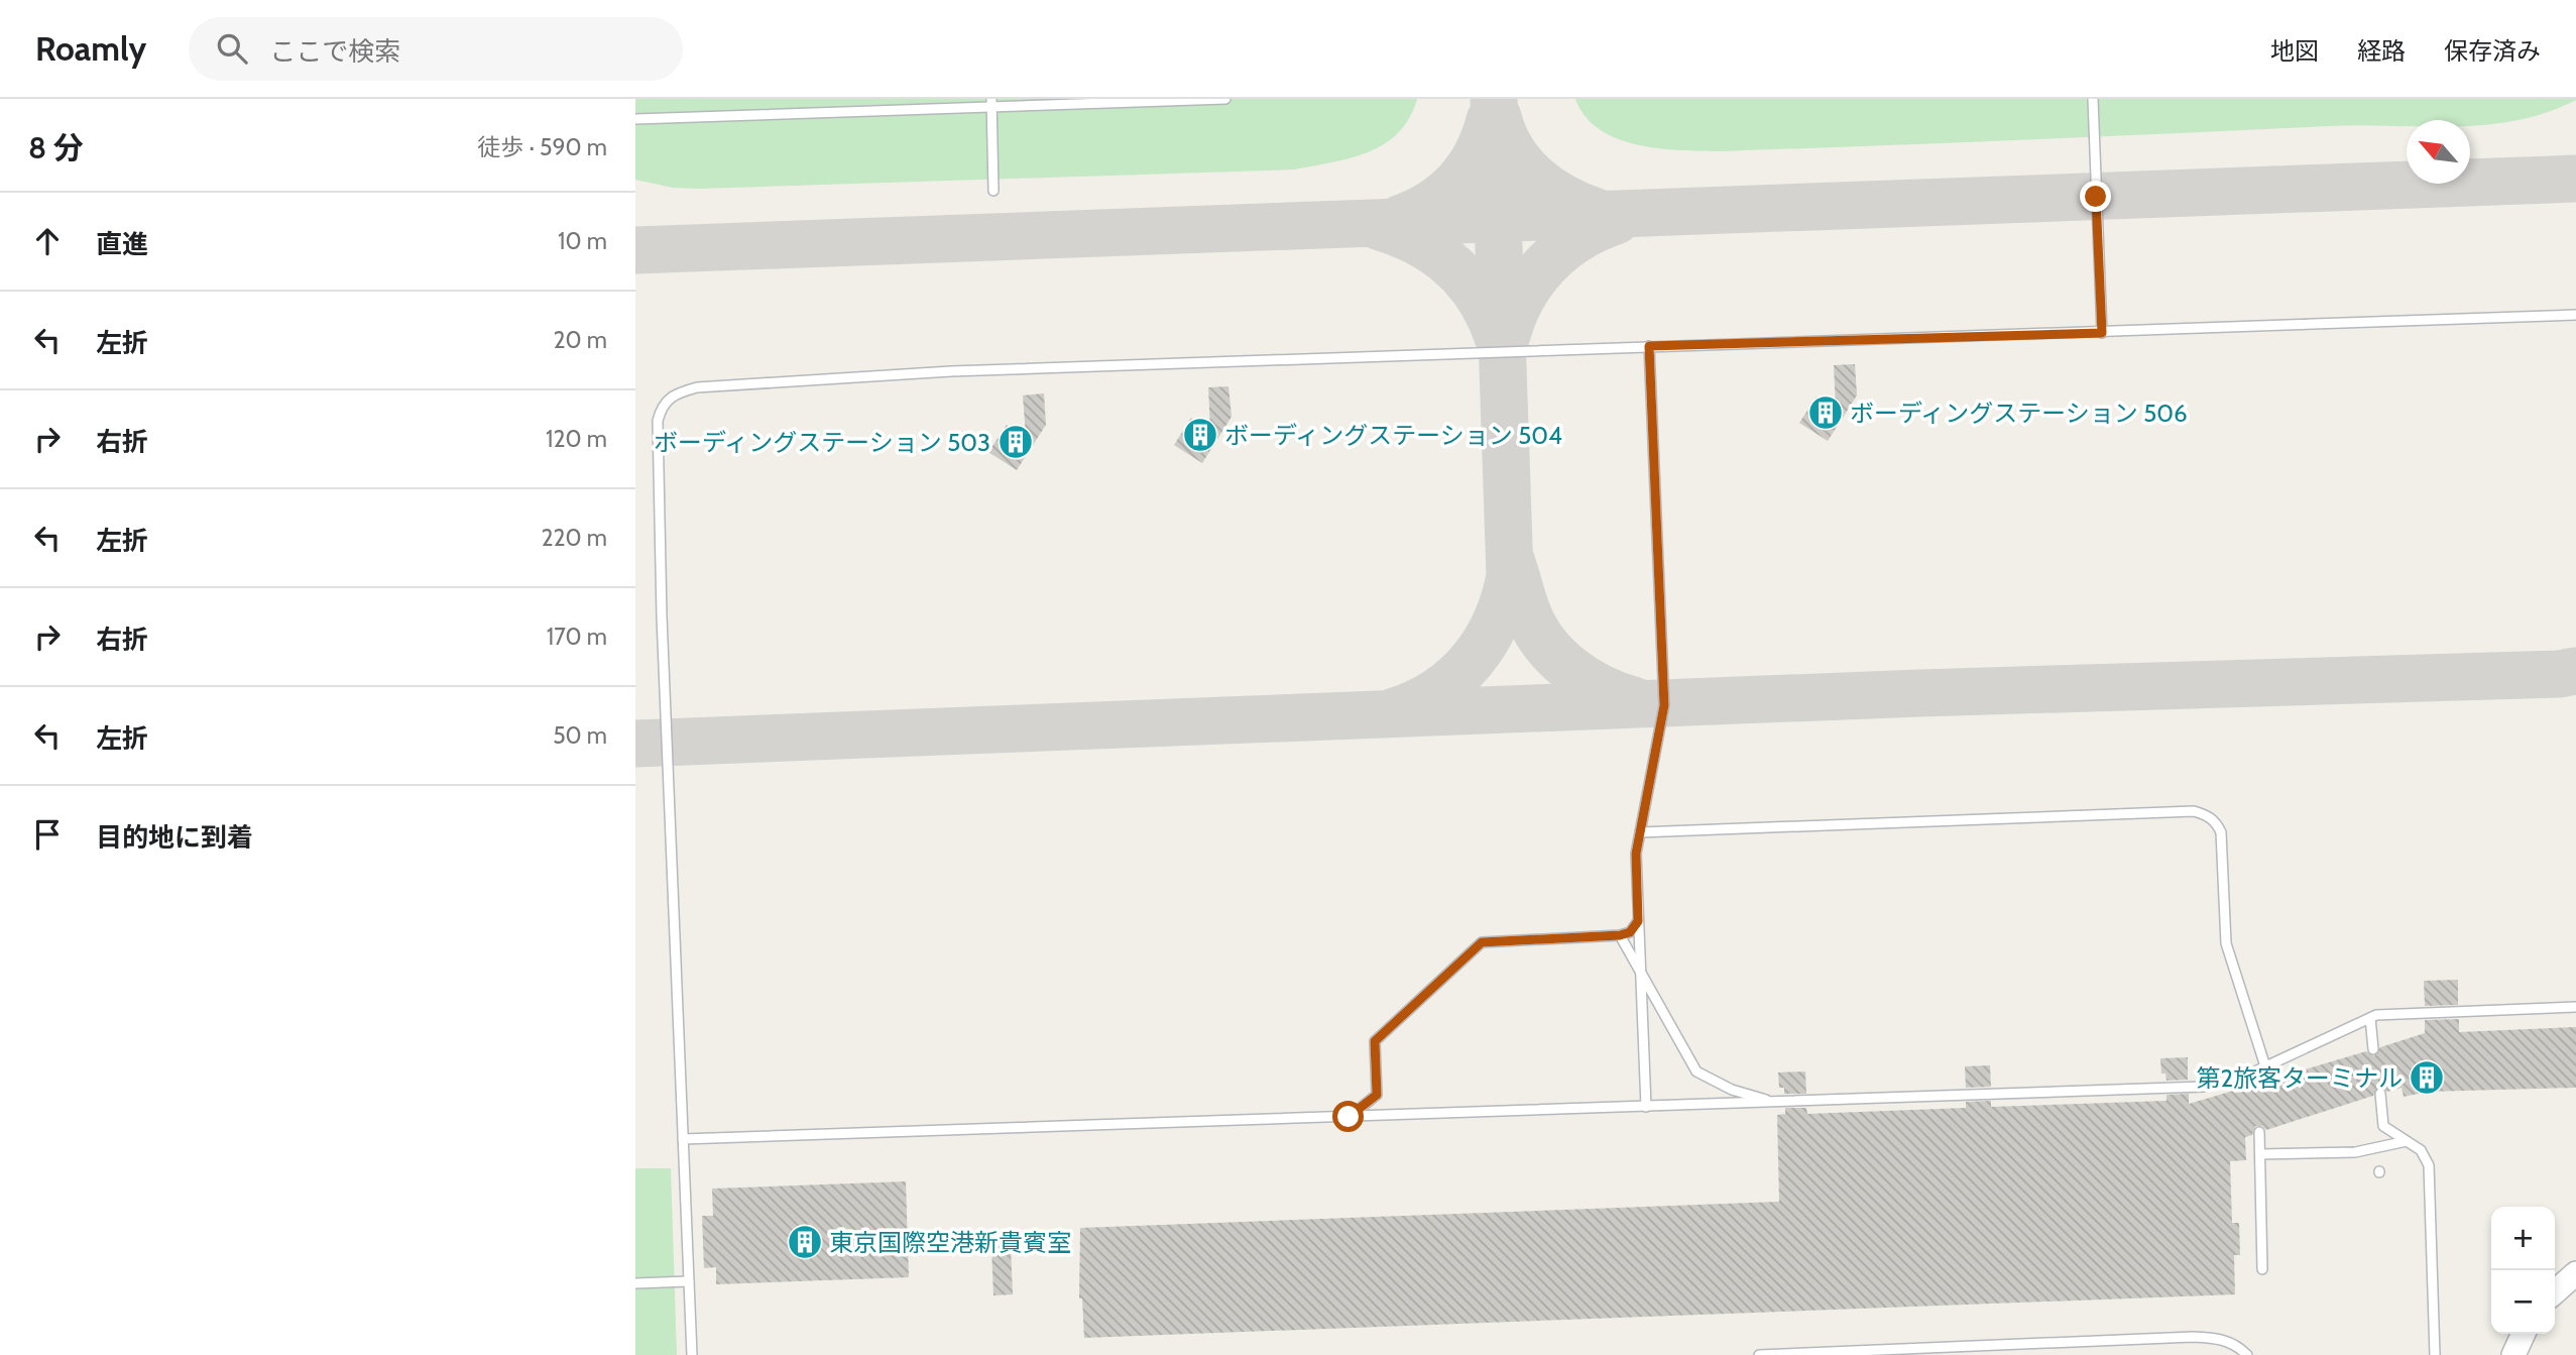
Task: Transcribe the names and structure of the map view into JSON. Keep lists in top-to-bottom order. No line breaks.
{"places":{"building":["ボーディングステーション 506","ボーディングステーション 504","ボーディングステーション 503","第2旅客ターミナル","東京国際空港新貴賓室"]},"north":"top left","page":{"header":"Roamly","search":"ここで検索","nav":["地図","経路","保存済み"],"heading":["8 分","徒歩 · 590 m"],"list":[["直進","10 m"],["左折","20 m"],["右折","120 m"],["左折","220 m"],["右折","170 m"],["左折","50 m"],"目的地に到着"],"map_buttons":["+","−"]}}
